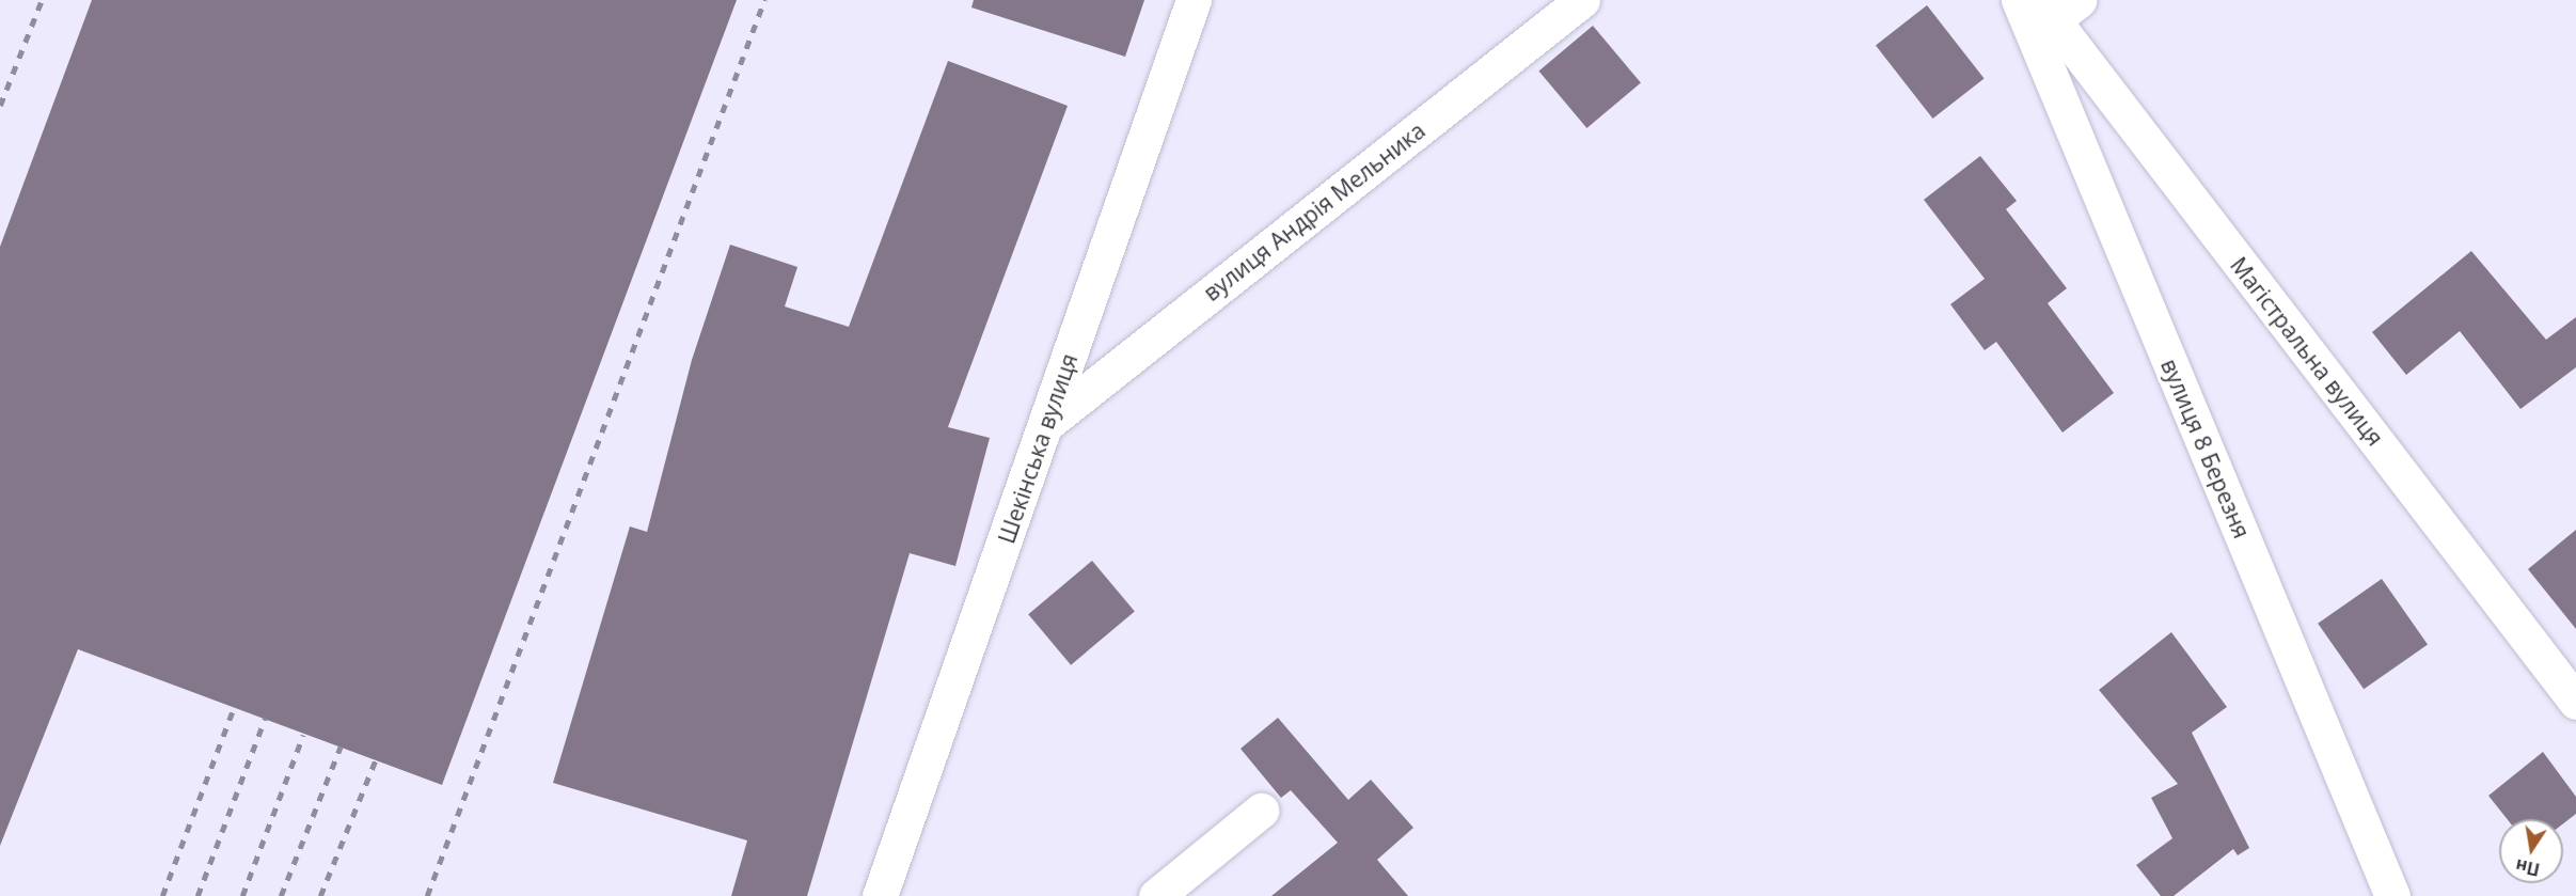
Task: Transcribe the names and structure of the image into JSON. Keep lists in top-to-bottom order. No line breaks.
{"streets":{"street":["вулиця Андрія Мельника","Магістральна вулиця","Шекінська вулиця","вулиця 8 Березня"]},"crossings":[["вулиця Андрія Мельника","Шекінська вулиця"]],"north":"bottom"}
